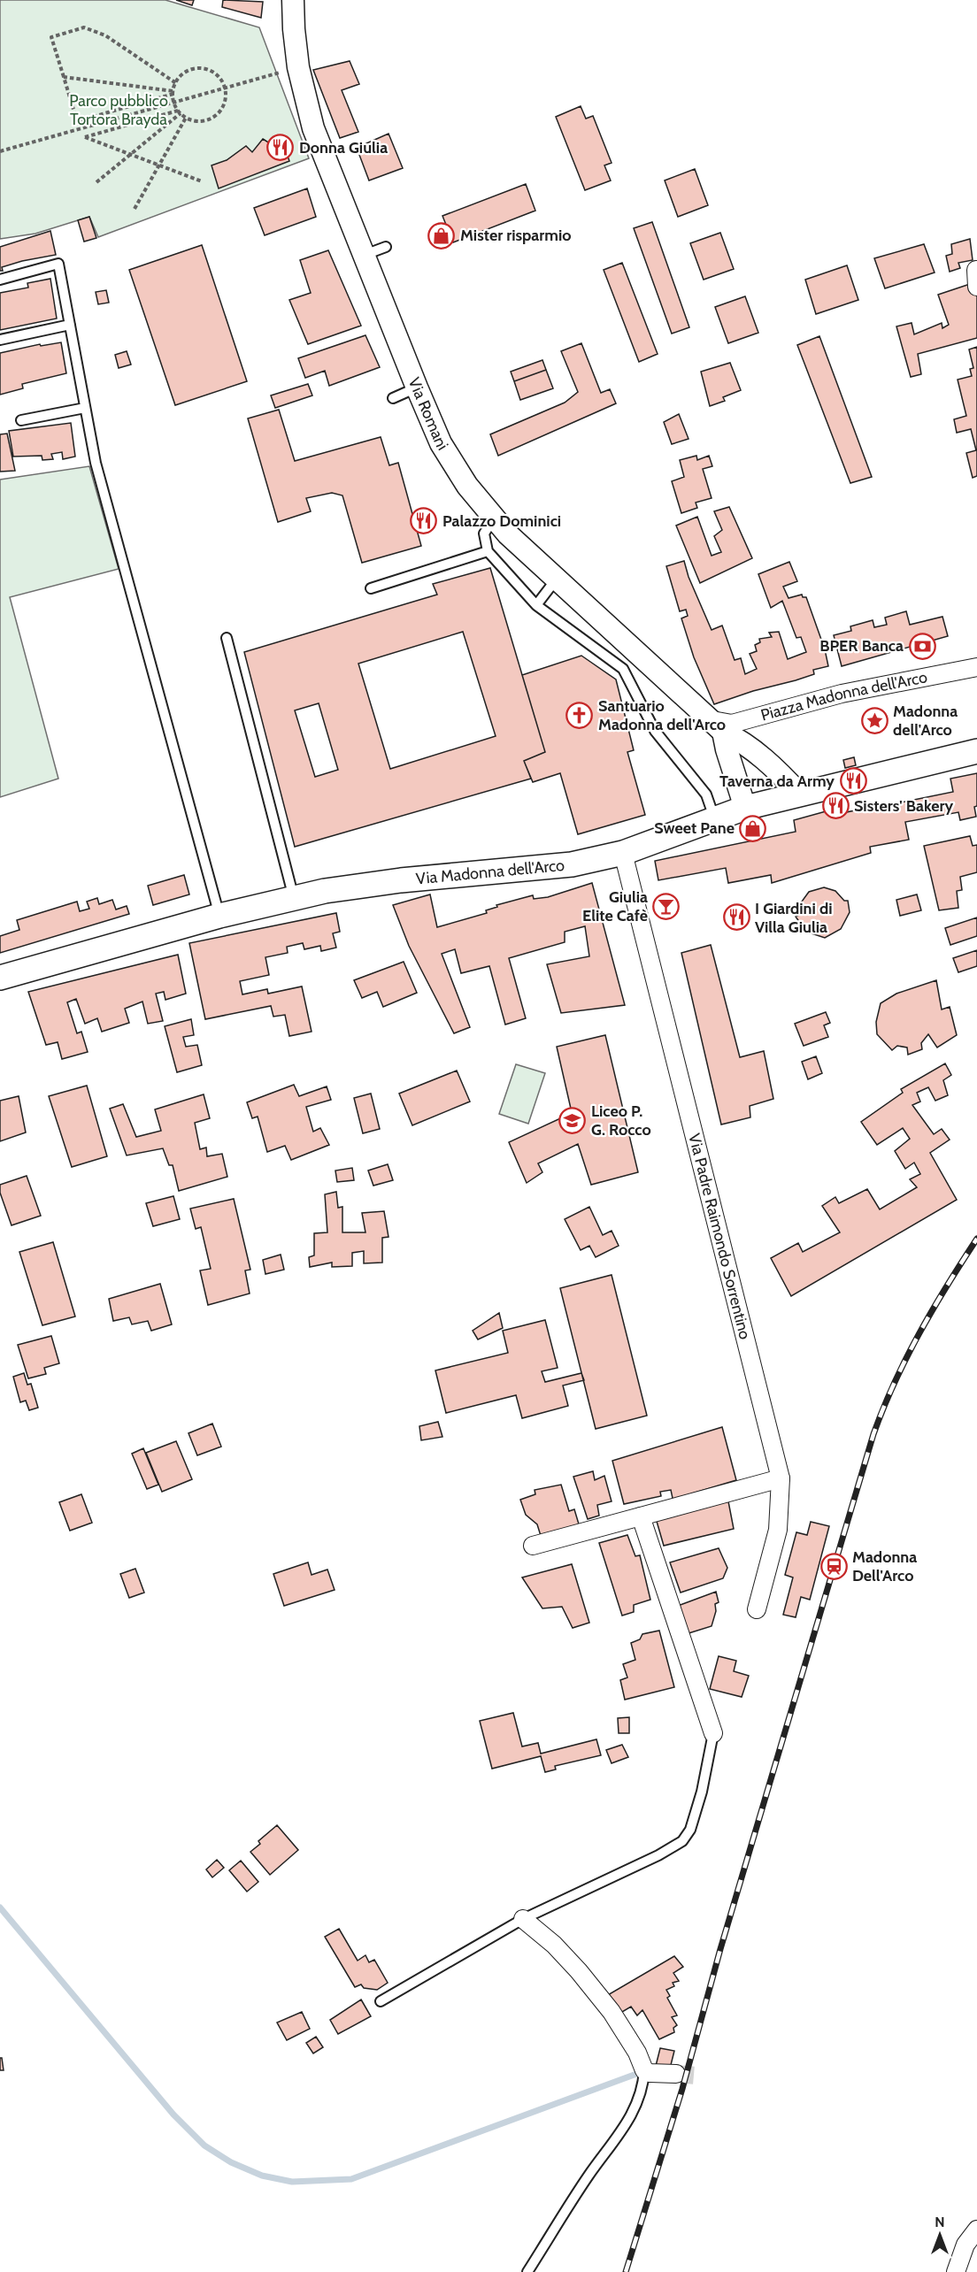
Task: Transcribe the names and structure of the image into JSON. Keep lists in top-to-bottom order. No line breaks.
{"streets":{"main road":["Via Madonna dell'Arco"],"street":["Via Romani","Piazza Madonna dell'Arco","Via Padre Raimondo Sorrentino"]},"crossings":[["Via Romani","Piazza Madonna dell'Arco"],["Via Romani","Via Madonna dell'Arco"],["Via Madonna dell'Arco","Via Padre Raimondo Sorrentino"]],"parks":["Parco pubblico Tortora Brayda"],"places":{"restaurant":["Donna Giulia","Palazzo Dominici","Taverna da Army","Sisters' Bakery","I Giardini di Villa Giulia"],"shop":["Mister risparmio","Sweet Pane"],"bank":["BPER Banca"],"church":["Santuario Madonna dell'Arco"],"place":["Madonna dell'Arco"],"bar":["Giulia Elite Cafè"],"school or university":["Liceo P. G. Rocco"],"station":["Madonna Dell'Arco"]},"north":"top"}
